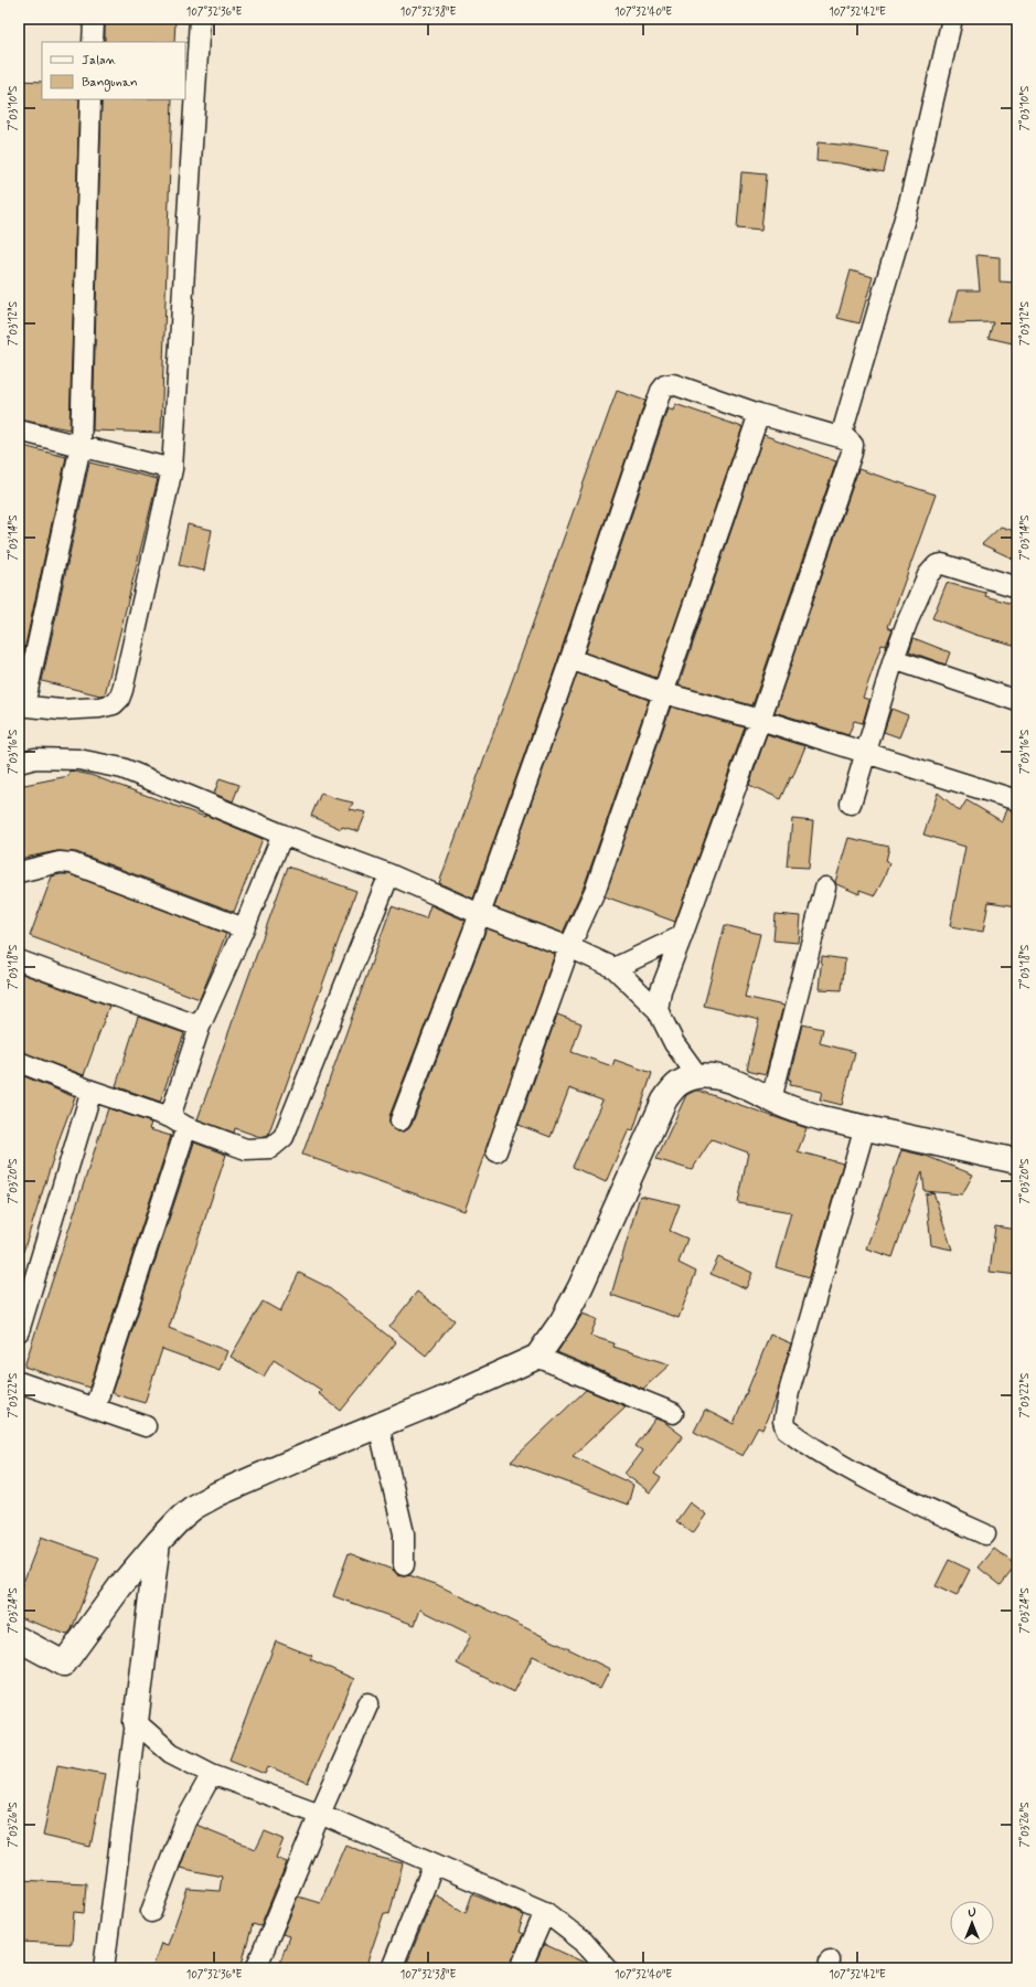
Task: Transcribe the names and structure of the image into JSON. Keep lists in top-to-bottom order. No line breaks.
{"legend":["Jalan","Bangunan"],"north":"top","coordinates":["107°32'36\"E","107°32'38\"E","107°32'40\"E","107°32'42\"E","7°03'10\"S","7°03'12\"S","7°03'14\"S","7°03'16\"S","7°03'18\"S","7°03'20\"S","7°03'22\"S","7°03'24\"S","7°03'26\"S"]}
